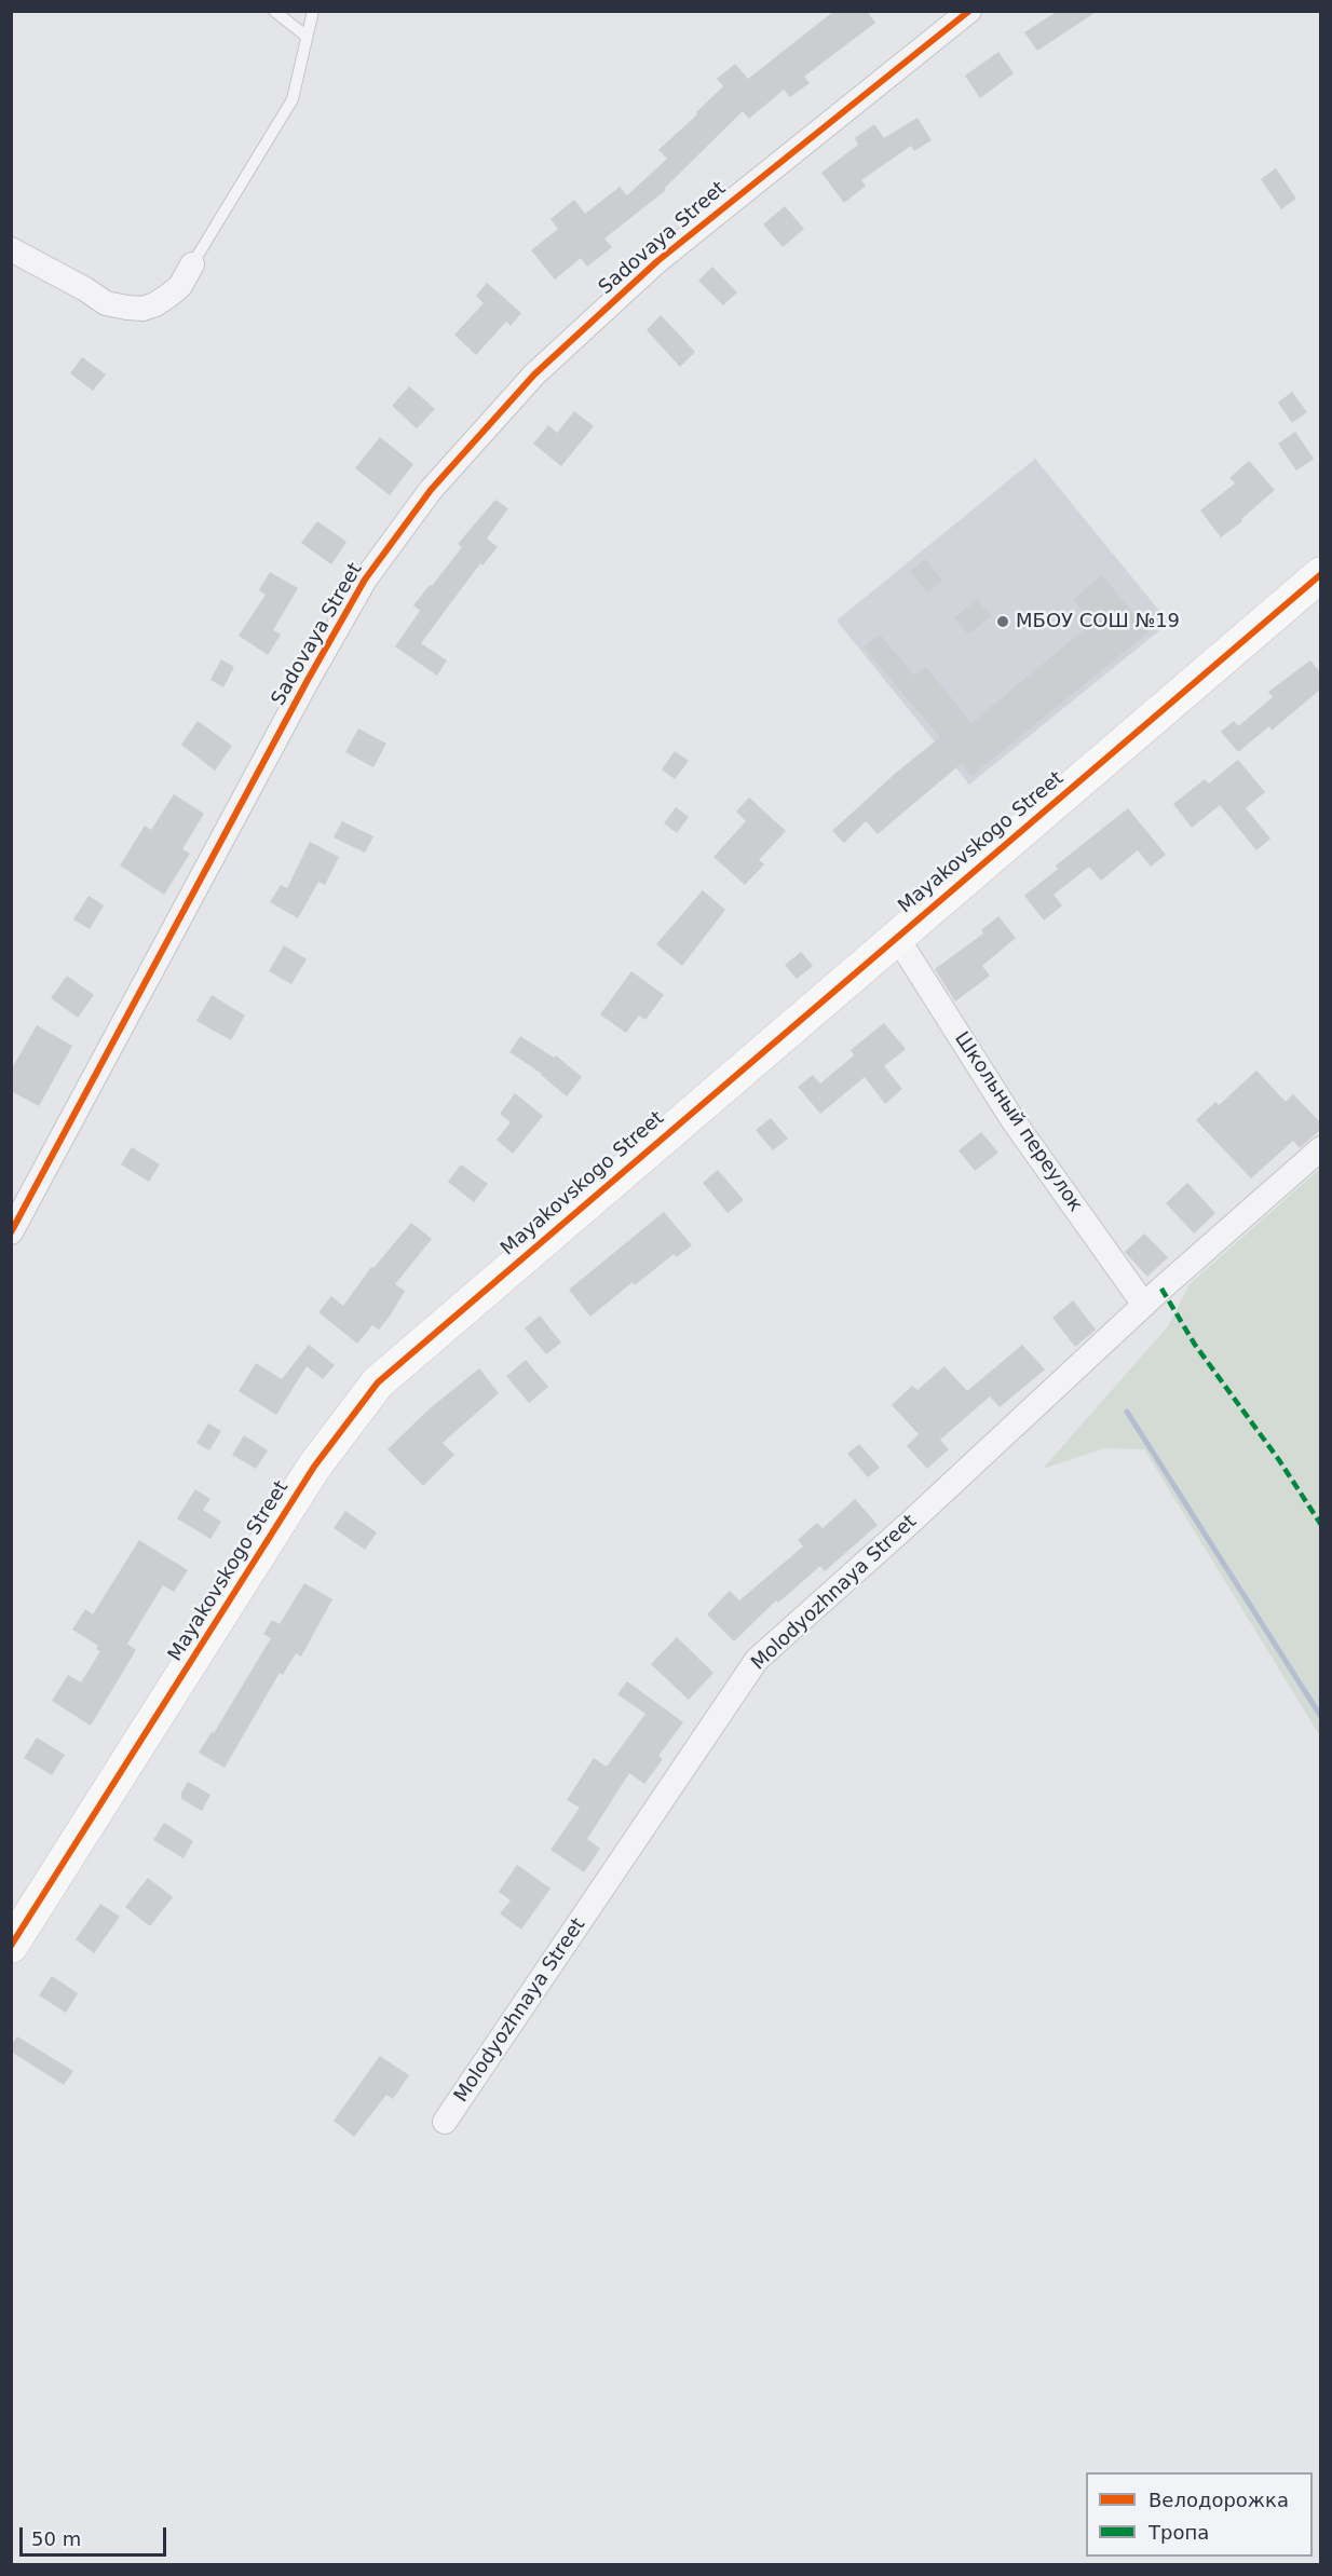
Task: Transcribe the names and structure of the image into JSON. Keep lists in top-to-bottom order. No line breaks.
{"streets":{"street":["Sadovaya Street","Mayakovskogo Street","Школьный переулок","Molodyozhnaya Street"]},"crossings":[["Mayakovskogo Street","Школьный переулок"],["Школьный переулок","Molodyozhnaya Street"]],"places":["МБОУ СОШ №19"],"legend":["Велодорожка","Тропа"],"scale_bar":"50 m"}
